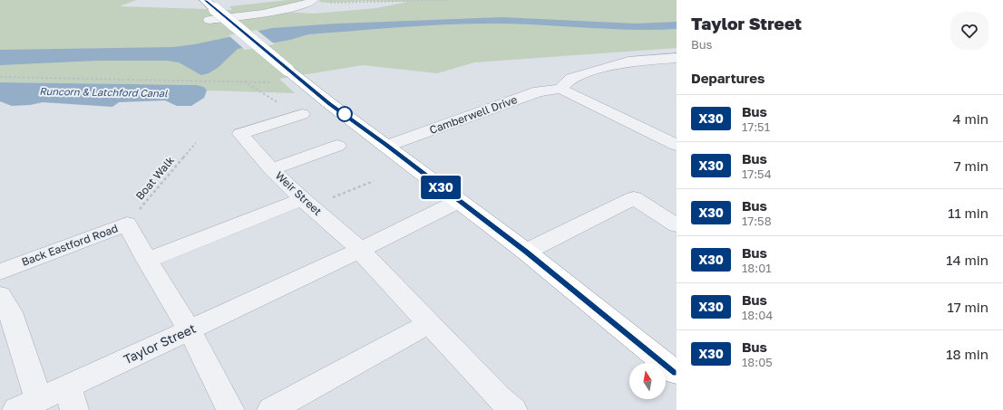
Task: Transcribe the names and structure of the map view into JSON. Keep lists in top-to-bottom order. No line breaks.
{"streets":{"street":["Camberwell Drive","Weir Street","Back Eastford Road","Taylor Street"],"path":["Boat Walk"]},"crossings":[["Boat Walk","Back Eastford Road"],["Weir Street","Taylor Street"],["Back Eastford Road","Taylor Street"]],"water":["Runcorn & Latchford Canal"],"lines":["bus line X30"],"north":"top","page":{"on_map":"X30","heading":[["Taylor Street","Bus"],"Departures"],"list":[{"mark":"X30","name":"Bus","note":"17:51","value":"4 min"},{"mark":"X30","name":"Bus","note":"17:54","value":"7 min"},{"mark":"X30","name":"Bus","note":"17:58","value":"11 min"},{"mark":"X30","name":"Bus","note":"18:01","value":"14 min"},{"mark":"X30","name":"Bus","note":"18:04","value":"17 min"},{"mark":"X30","name":"Bus","note":"18:05","value":"18 min"}]}}
